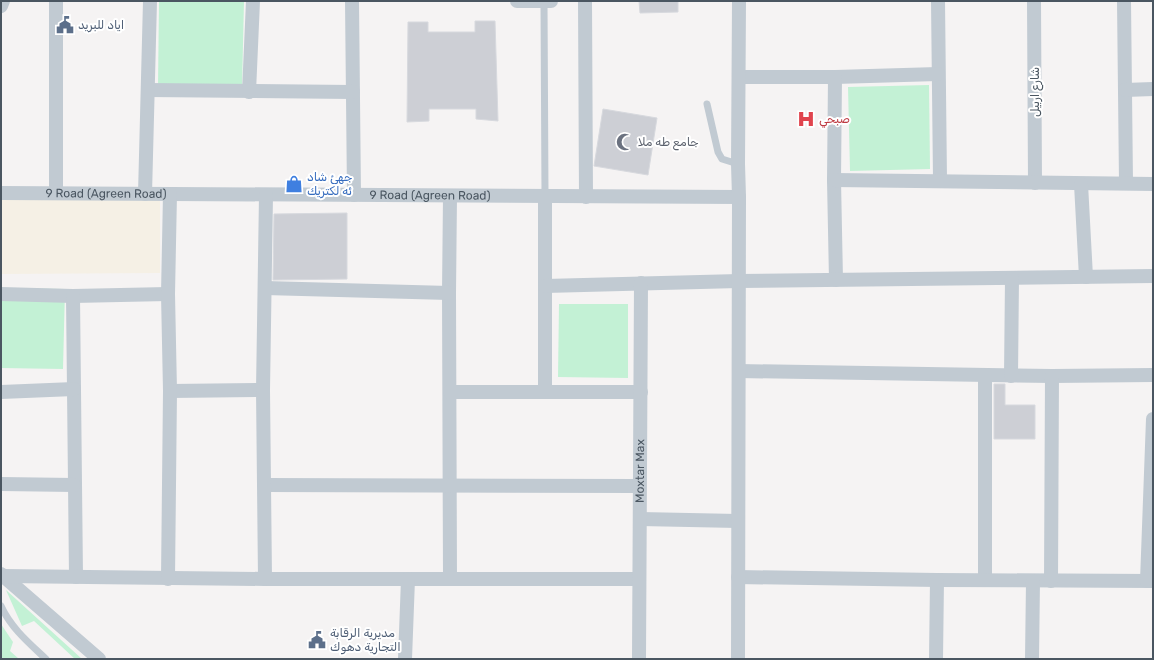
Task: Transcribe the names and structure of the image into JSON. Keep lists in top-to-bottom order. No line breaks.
{"streets":{"street":["شارع اربيل","9 Road (Agreen Road)","Moxtar Max"]},"places":{"public building":["اياد للبريد","مديرية الرقابة التجارية دهوك"],"hospital":["صبحي"],"mosque":["جامع طه ملا"],"shop":["جهئ شاد ئه لكتريك"]}}
